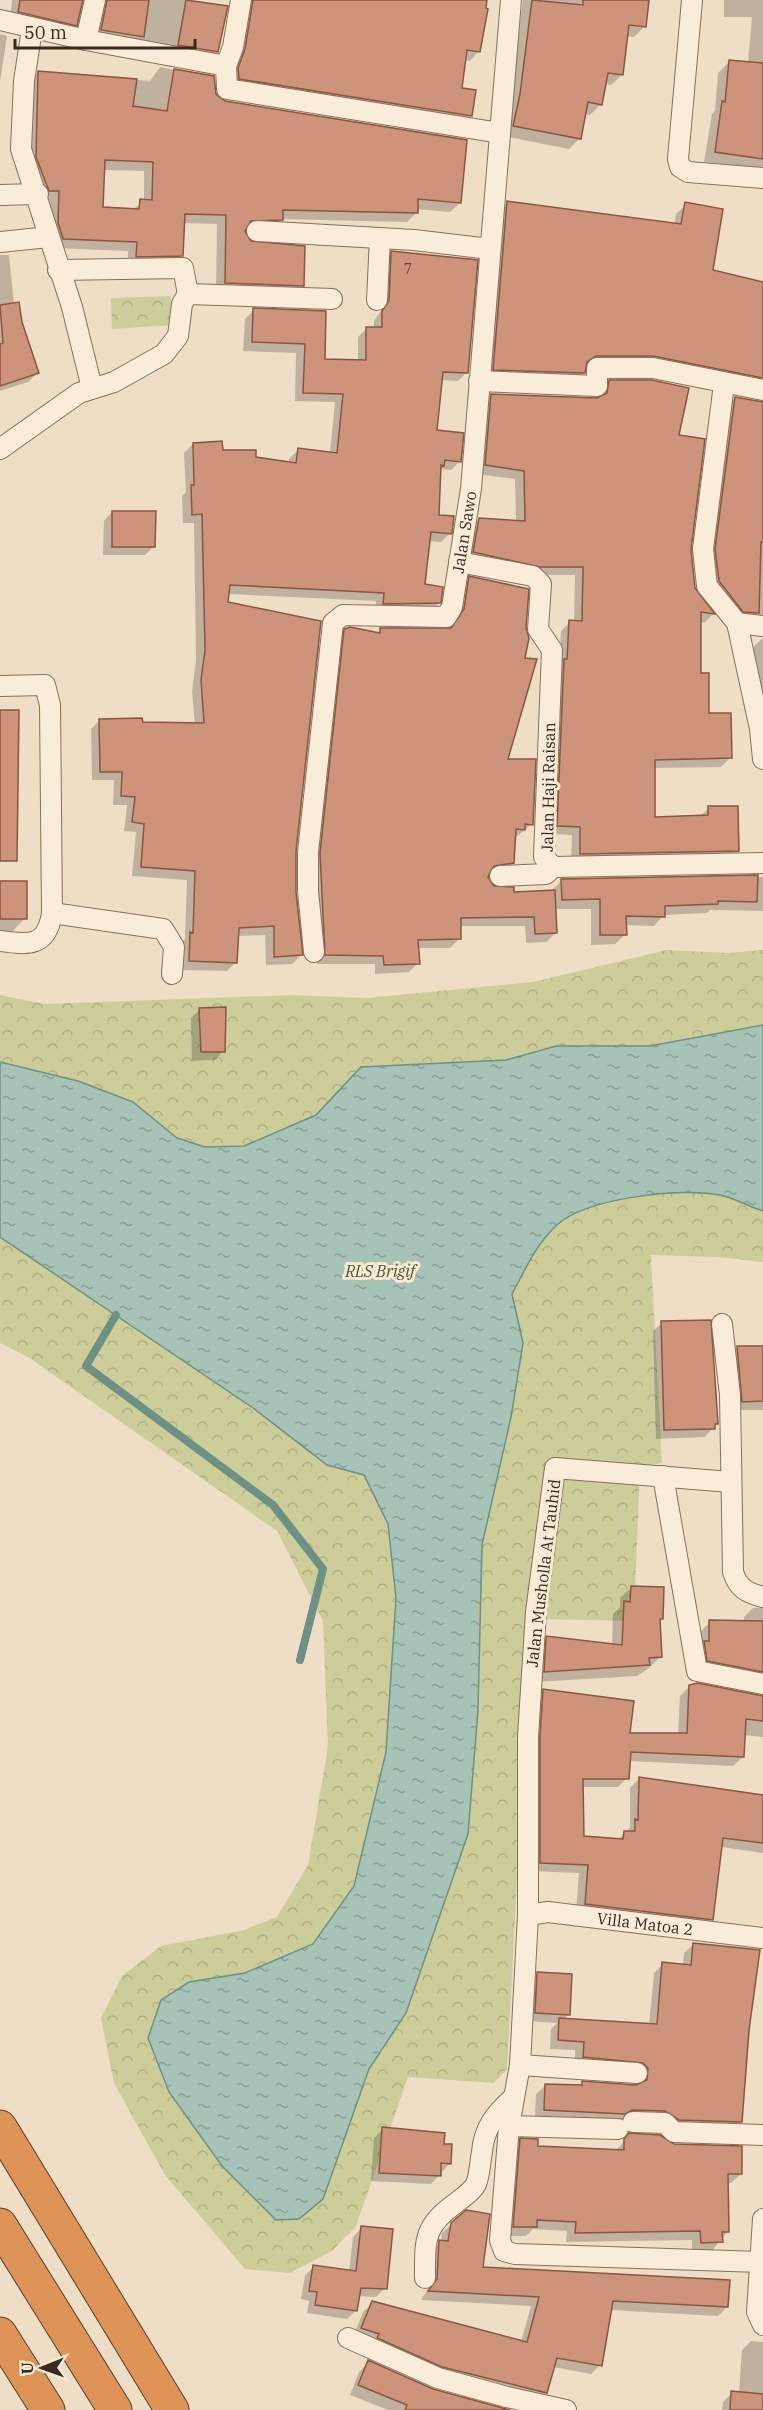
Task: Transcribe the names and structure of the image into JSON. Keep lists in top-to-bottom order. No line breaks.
{"streets":{"street":["Jalan Sawo","Jalan Haji Raisan","Jalan Musholla At Tauhid","Villa Matoa 2"]},"crossings":[["Jalan Sawo","Jalan Haji Raisan"],["Jalan Musholla At Tauhid","Villa Matoa 2"]],"parks":["RLS Brigif"],"house_numbers":["7"],"scale_bar":"50 m","north":"left"}
